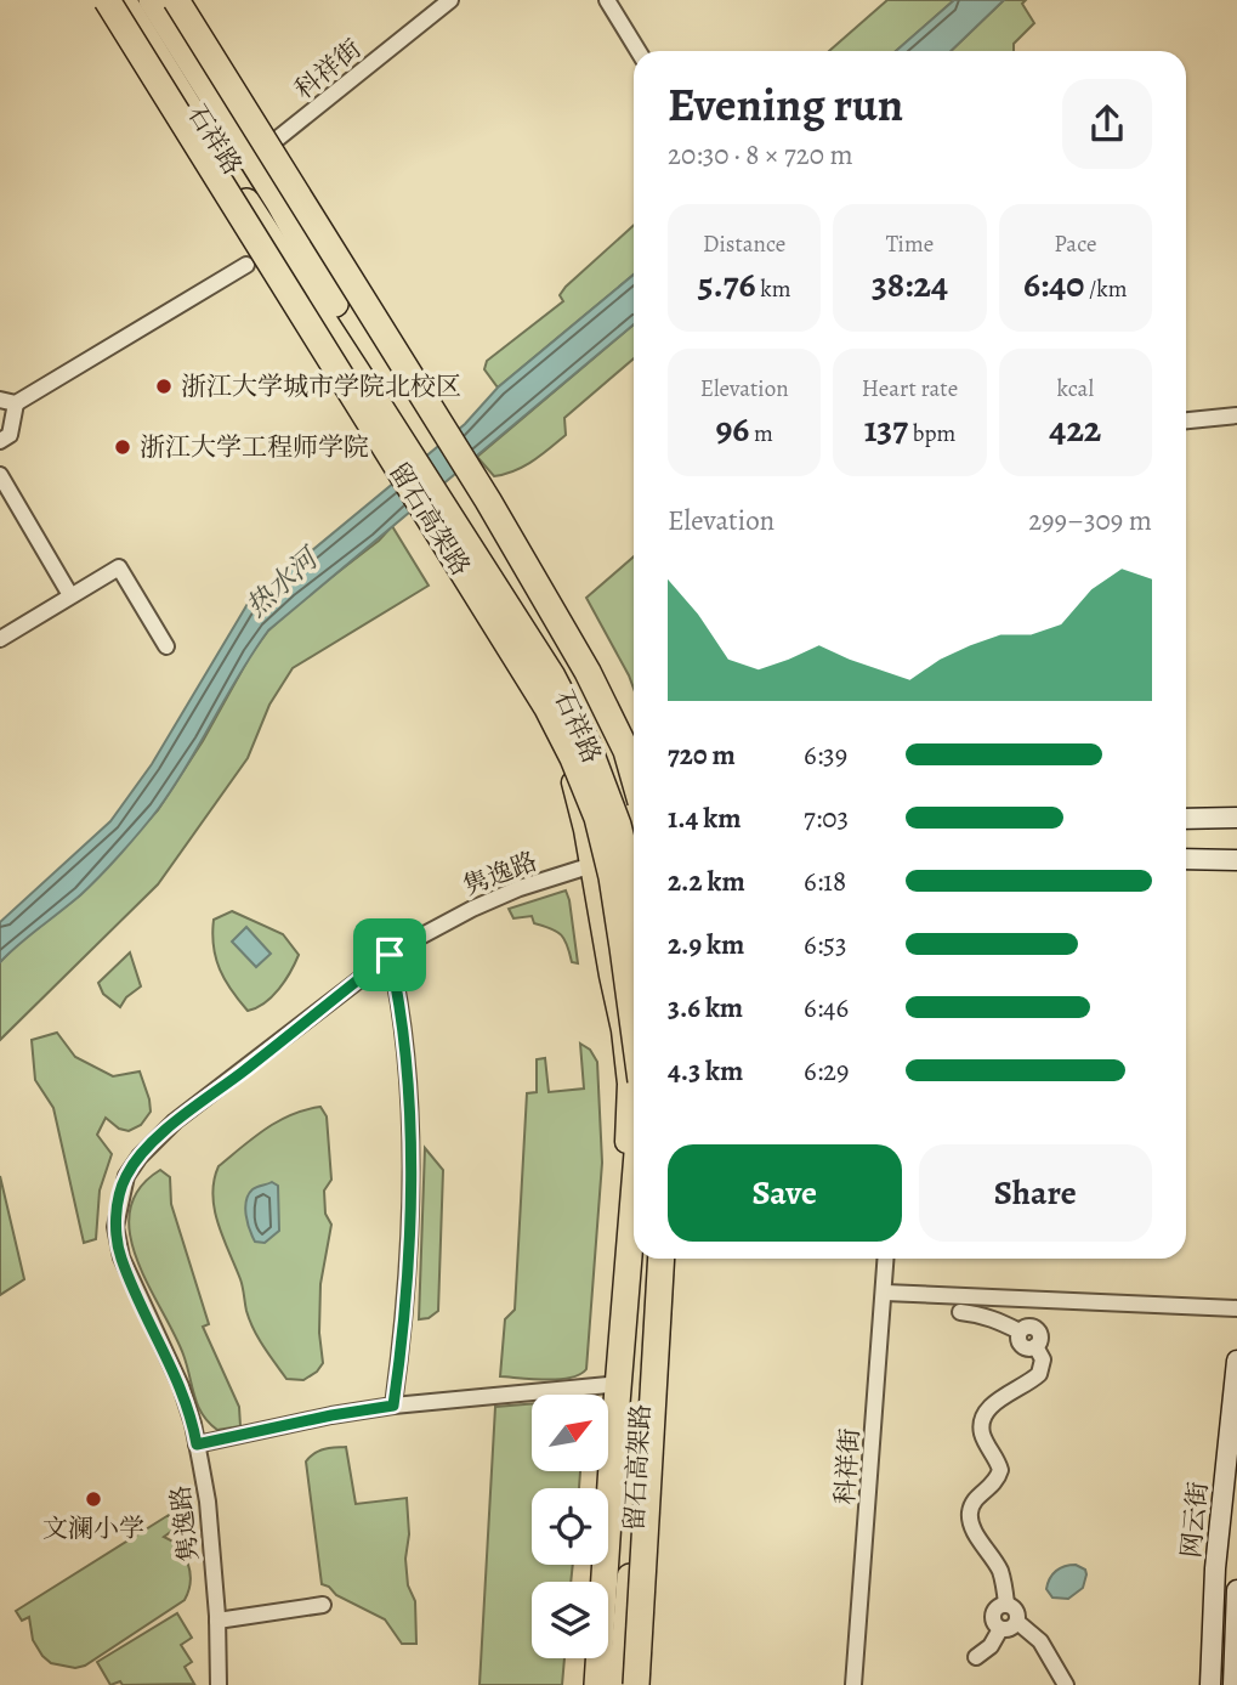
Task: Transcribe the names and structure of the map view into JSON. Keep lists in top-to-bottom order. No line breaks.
{"streets":{"highway":["留石高架路"],"main road":["石祥路"],"street":["科祥街","隽逸路","网云街"]},"crossings":[["科祥街","石祥路"],["石祥路","留石高架路"],["石祥路","隽逸路"]],"water":["热水河"],"places":["浙江大学城市学院北校区","浙江大学工程师学院","文澜小学"],"north":"top right","page":{"heading":["Evening run","20:30 · 8 × 720 m"],"stats":[["Distance","5.76 km"],["Time","38:24"],["Pace","6:40 /km"],["Elevation","96 m"],["Heart rate","137 bpm"],["kcal","422"]],"chart":["Elevation","299–309 m"],"list":[{"name":"720 m","note":"6:39"},{"name":"1.4 km","note":"7:03"},{"name":"2.2 km","note":"6:18"},{"name":"2.9 km","note":"6:53"},{"name":"3.6 km","note":"6:46"},{"name":"4.3 km","note":"6:29"}],"buttons":["Save","Share"]}}
